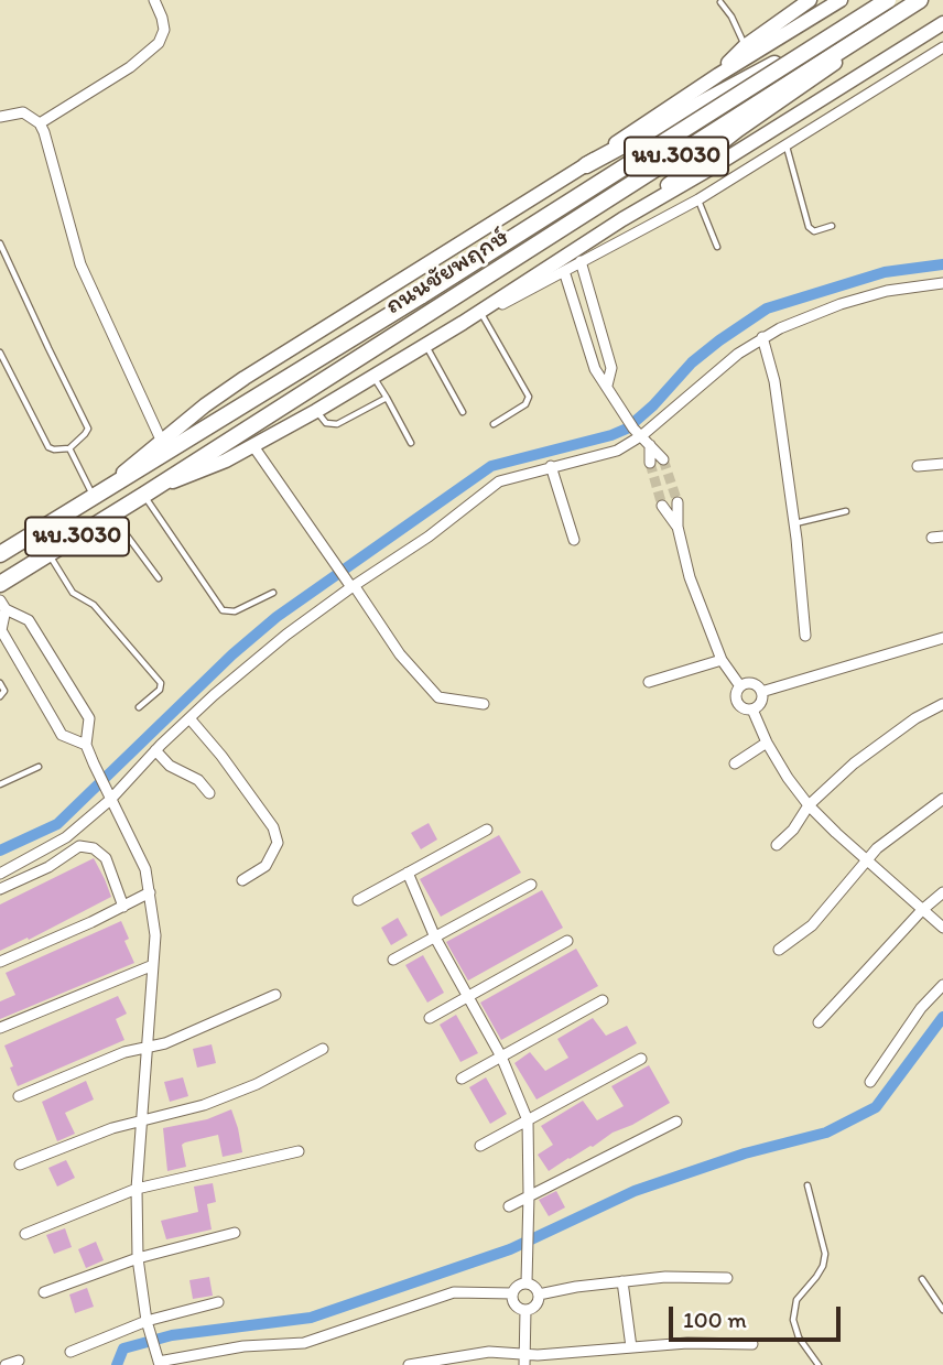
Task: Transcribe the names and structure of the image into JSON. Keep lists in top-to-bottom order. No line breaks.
{"streets":{"main road":["นบ.3030","ถนนชัยพฤกษ์"]},"scale_bar":"100 m"}
